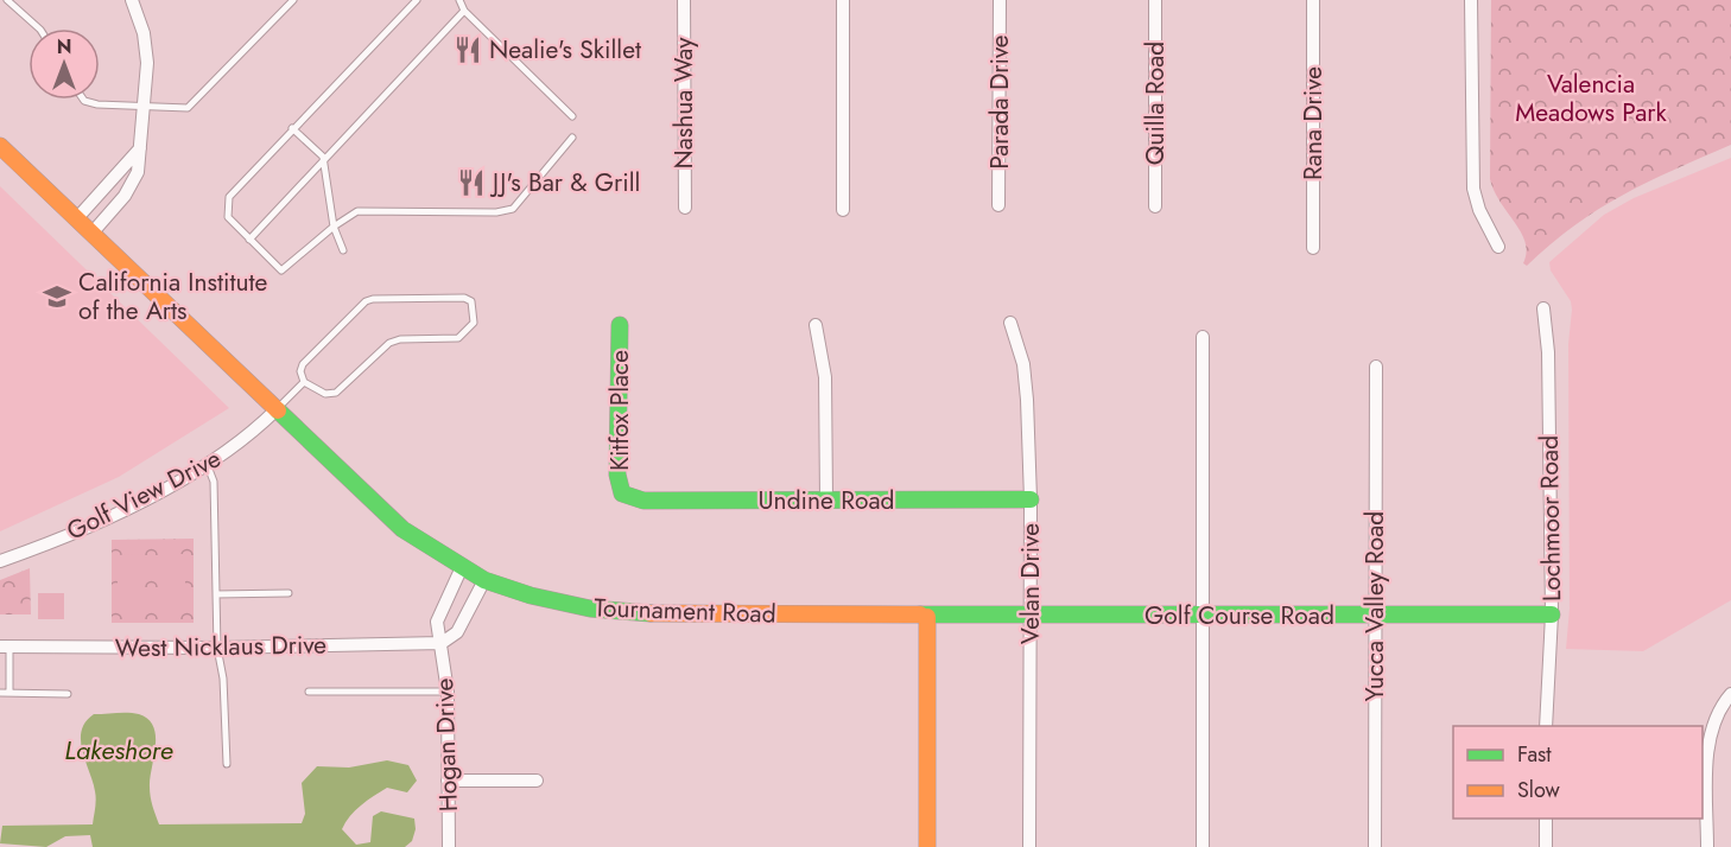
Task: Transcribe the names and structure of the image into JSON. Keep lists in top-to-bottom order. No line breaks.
{"streets":{"street":["Parada Drive","Nashua Way","Quilla Road","Rana Drive","Kitfox Place","Golf View Drive","Undine Road","Lochmoor Road","Velan Drive","Yucca Valley Road","Tournament Road","Golf Course Road","West Nicklaus Drive","Hogan Drive"]},"crossings":[["Kitfox Place","Undine Road"],["Golf View Drive","Tournament Road"],["Undine Road","Velan Drive"],["Lochmoor Road","Golf Course Road"],["Velan Drive","Golf Course Road"],["Yucca Valley Road","Golf Course Road"],["Tournament Road","Golf Course Road"],["Tournament Road","Hogan Drive"],["West Nicklaus Drive","Hogan Drive"]],"water":["Lakeshore"],"parks":["Valencia Meadows Park"],"places":{"restaurant":["Nealie's Skillet","JJ's Bar & Grill"],"school or university":["California Institute of the Arts"]},"legend":["Fast","Slow"],"north":"top"}
